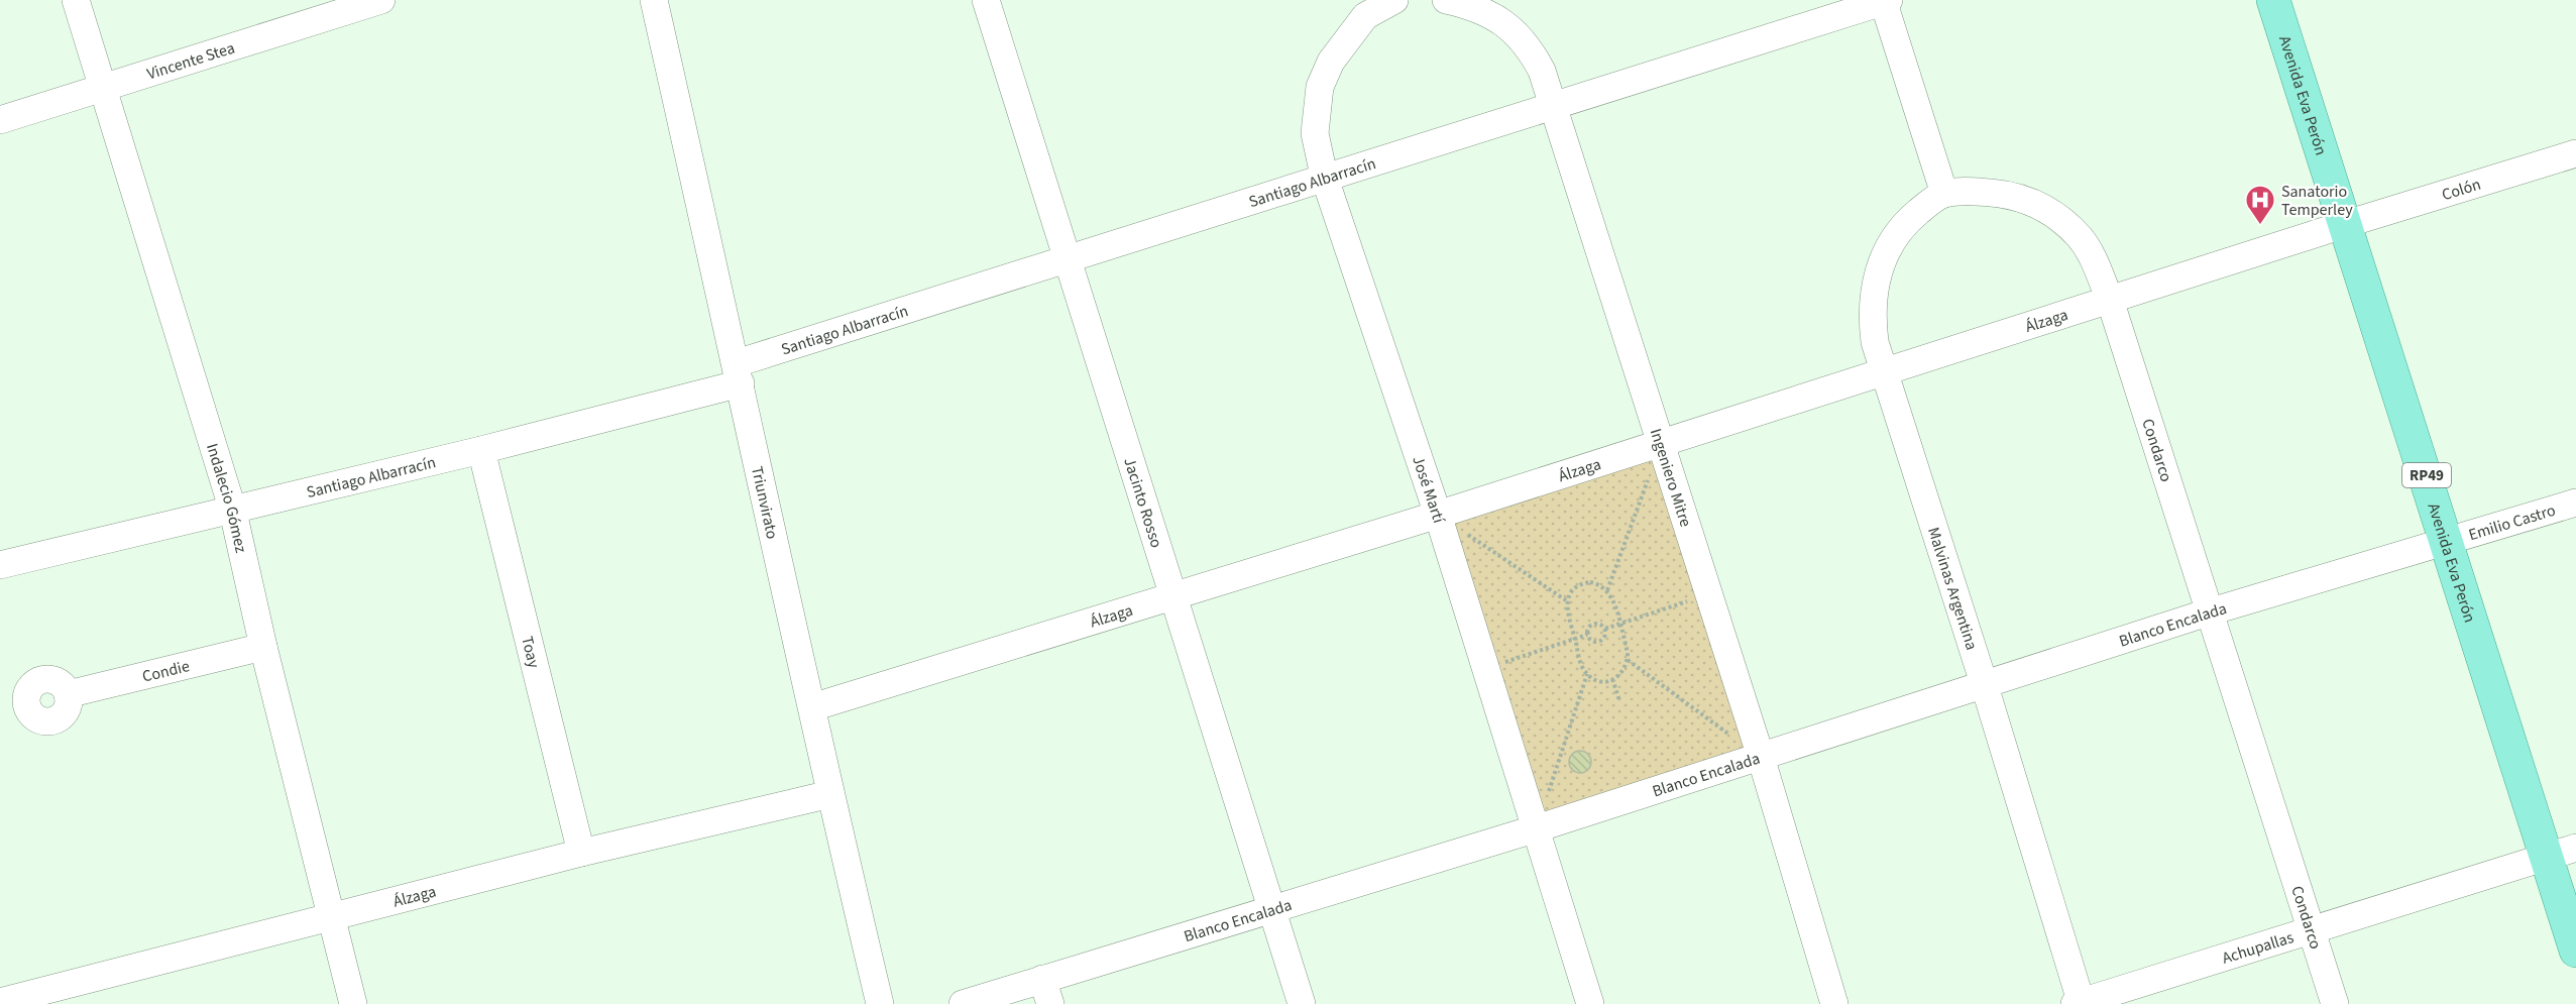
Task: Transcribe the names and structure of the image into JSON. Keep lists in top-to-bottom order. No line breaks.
{"streets":{"main road":["Avenida Eva Perón","RP49"],"street":["Vincente Stea","Santiago Albarracín","Colón","Álzaga","Condarco","Ingeniero Mitre","José Martí","Indalecio Gómez","Triunvirato","Jacinto Rosso","Emilio Castro","Malvinas Argentina","Blanco Encalada","Toay","Condie","Achupallas"]},"crossings":[["Vincente Stea","Indalecio Gómez"],["Avenida Eva Perón","Colón"],["Avenida Eva Perón","Álzaga"],["Avenida Eva Perón","Emilio Castro"],["Avenida Eva Perón","Blanco Encalada"],["Avenida Eva Perón","Achupallas"],["Santiago Albarracín","Ingeniero Mitre"],["Santiago Albarracín","José Martí"],["Santiago Albarracín","Indalecio Gómez"],["Santiago Albarracín","Triunvirato"],["Santiago Albarracín","Jacinto Rosso"],["Santiago Albarracín","Toay"],["Colón","Álzaga"],["Álzaga","Condarco"],["Álzaga","Ingeniero Mitre"],["Álzaga","José Martí"],["Álzaga","Indalecio Gómez"],["Álzaga","Triunvirato"],["Álzaga","Jacinto Rosso"],["Álzaga","Malvinas Argentina"],["Álzaga","Toay"],["Condarco","Malvinas Argentina"],["Condarco","Blanco Encalada"],["Condarco","Achupallas"],["Ingeniero Mitre","Blanco Encalada"],["José Martí","Blanco Encalada"],["Indalecio Gómez","Condie"],["Jacinto Rosso","Blanco Encalada"],["Emilio Castro","Blanco Encalada"],["Malvinas Argentina","Blanco Encalada"],["Malvinas Argentina","Achupallas"]],"places":{"hospital":["Sanatorio Temperley"]}}
